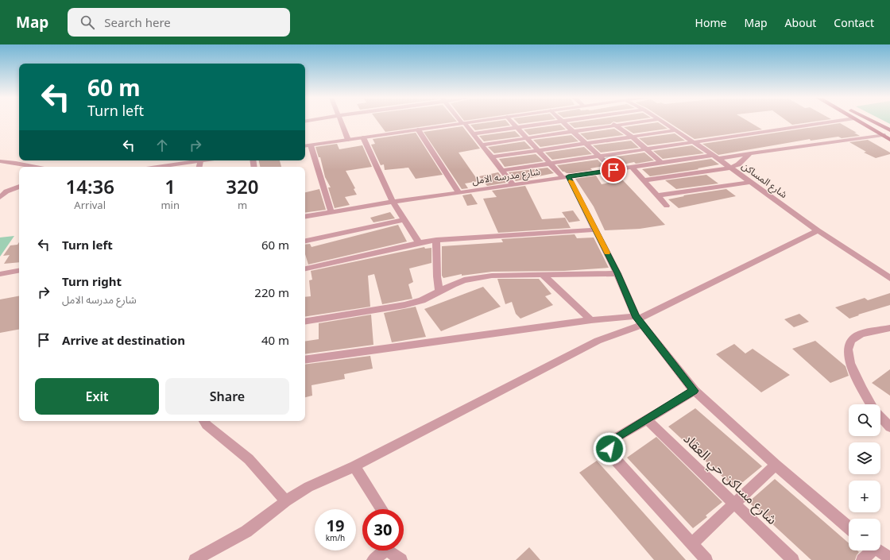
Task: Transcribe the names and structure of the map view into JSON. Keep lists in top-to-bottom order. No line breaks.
{"streets":{"street":["شارع مدرسه الامل","شارع المساكن","شارع مساكن حي العقاد"]},"crossings":[["شارع مدرسه الامل","شارع المساكن"]],"page":{"header":"Map","search":"Search here","nav":["Home","Map","About","Contact"],"turn":["60 m","Turn left"],"eta":["14:36","Arrival","1","min","320","m"],"list":[{"name":"Turn left","value":"60 m"},{"name":"Turn right","note":"شارع مدرسه الامل","value":"220 m"},{"name":"Arrive at destination","value":"40 m"}],"buttons":["Exit","Share"],"map_buttons":["+","−"],"speed":"19 km/h","limit":"30"}}
